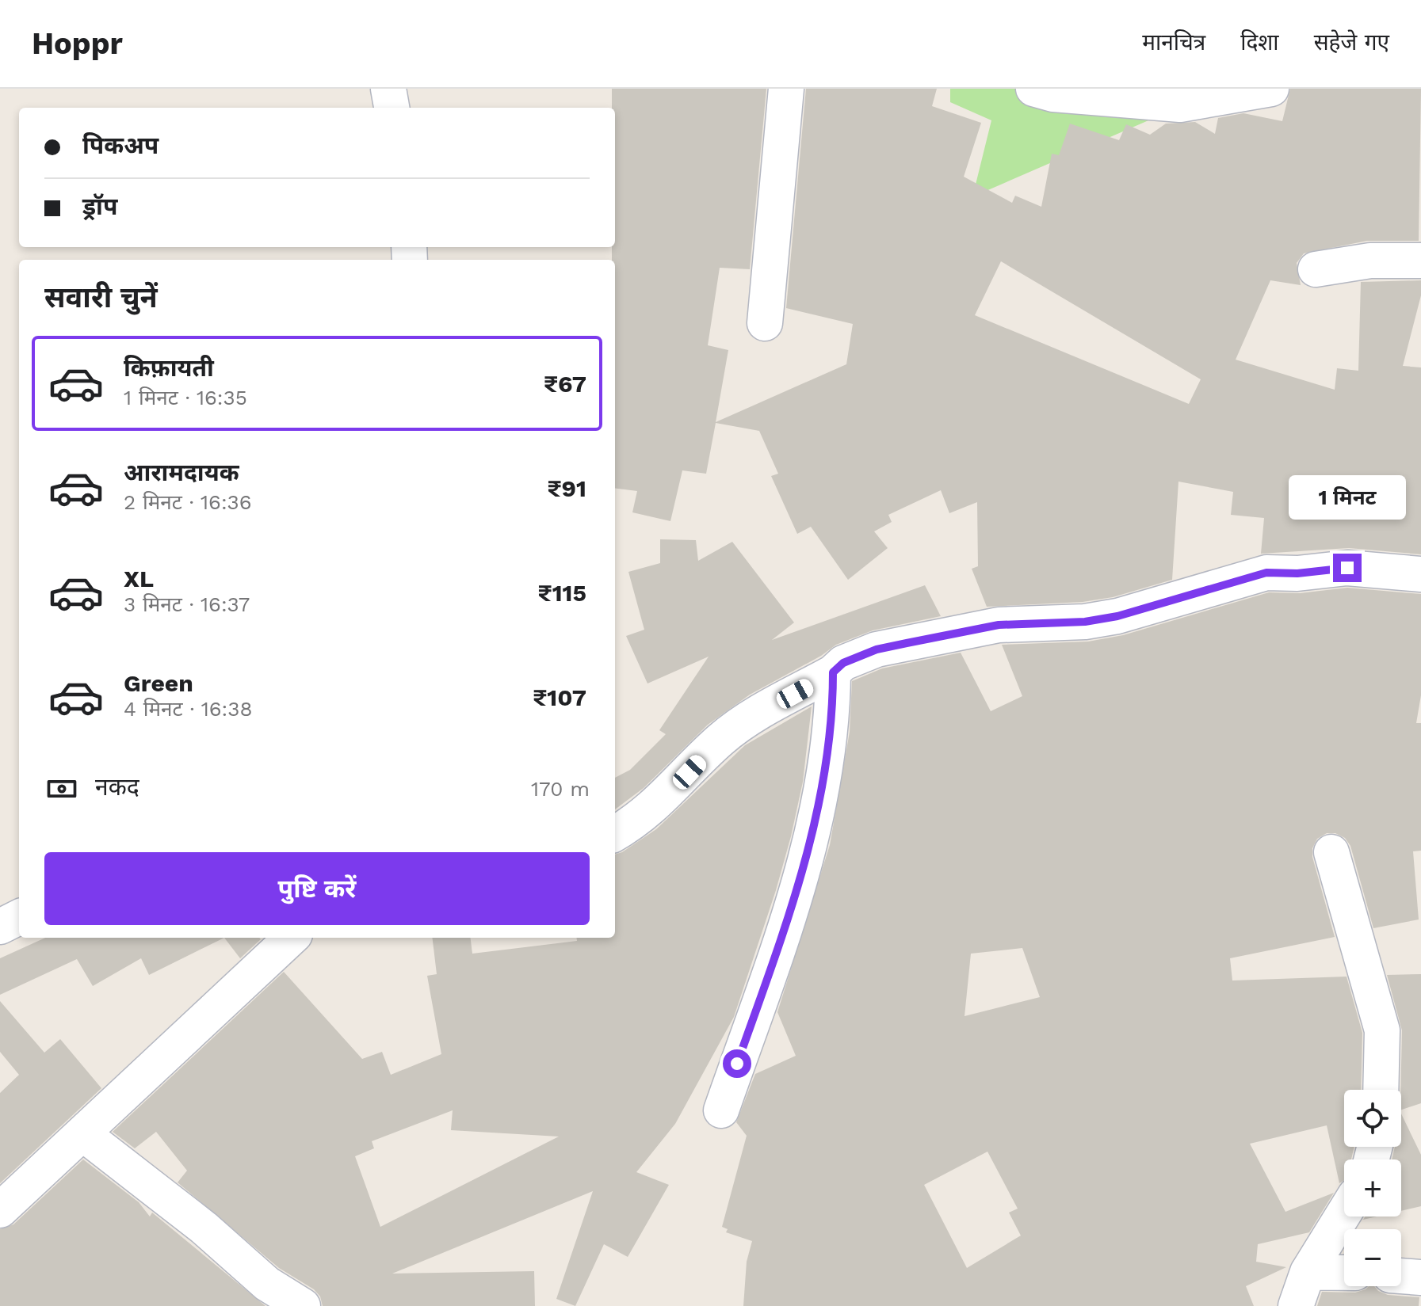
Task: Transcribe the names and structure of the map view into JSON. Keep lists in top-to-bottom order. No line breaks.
{"page":{"header":"Hoppr","nav":["मानचित्र","दिशा","सहेजे गए"],"banner":["पिकअप","ड्रॉप"],"heading":"सवारी चुनें","list":[{"name":"किफ़ायती","note":"1 मिनट · 16:35","value":"₹67"},{"name":"आरामदायक","note":"2 मिनट · 16:36","value":"₹91"},{"name":"XL","note":"3 मिनट · 16:37","value":"₹115"},{"name":"Green","note":"4 मिनट · 16:38","value":"₹107"}],"bubble":"1 मिनट","pay":["नकद","170 m"],"buttons":"पुष्टि करें","map_buttons":["+","−"]}}
